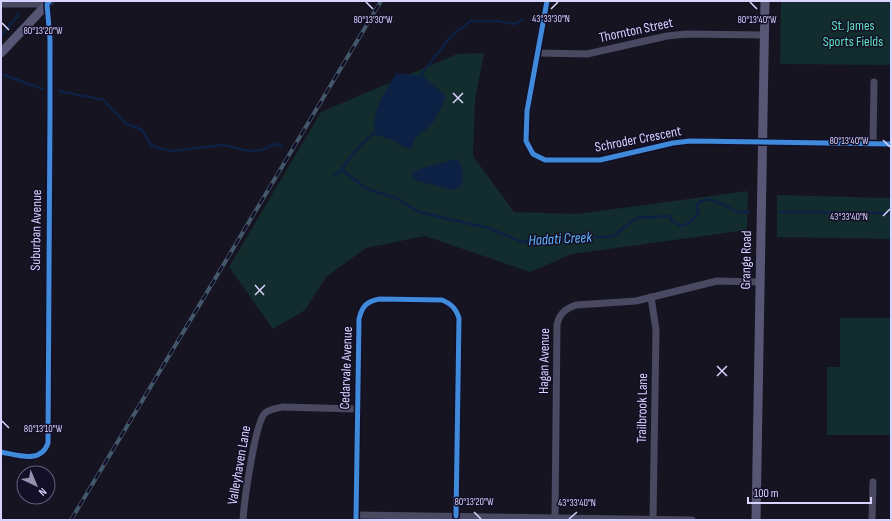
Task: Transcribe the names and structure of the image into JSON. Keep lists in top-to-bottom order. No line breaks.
{"streets":{"main road":["Grange Road"],"street":["Thornton Street","Schroder Crescent","Suburban Avenue","Hagan Avenue","Cedarvale Avenue","Trailbrook Lane","Valleyhaven Lane"]},"crossings":[["Thornton Street","Schroder Crescent"],["Thornton Street","Grange Road"],["Schroder Crescent","Grange Road"],["Grange Road","Hagan Avenue"],["Hagan Avenue","Trailbrook Lane"],["Cedarvale Avenue","Valleyhaven Lane"]],"water":["Hadati Creek"],"parks":["St. James Sports Fields"],"scale_bar":"100 m","north":"bottom right","coordinates":["43°33'30\"N","80°13'30\"W","80°13'40\"W","80°13'20\"W","43°33'40\"N","80°13'10\"W"]}
